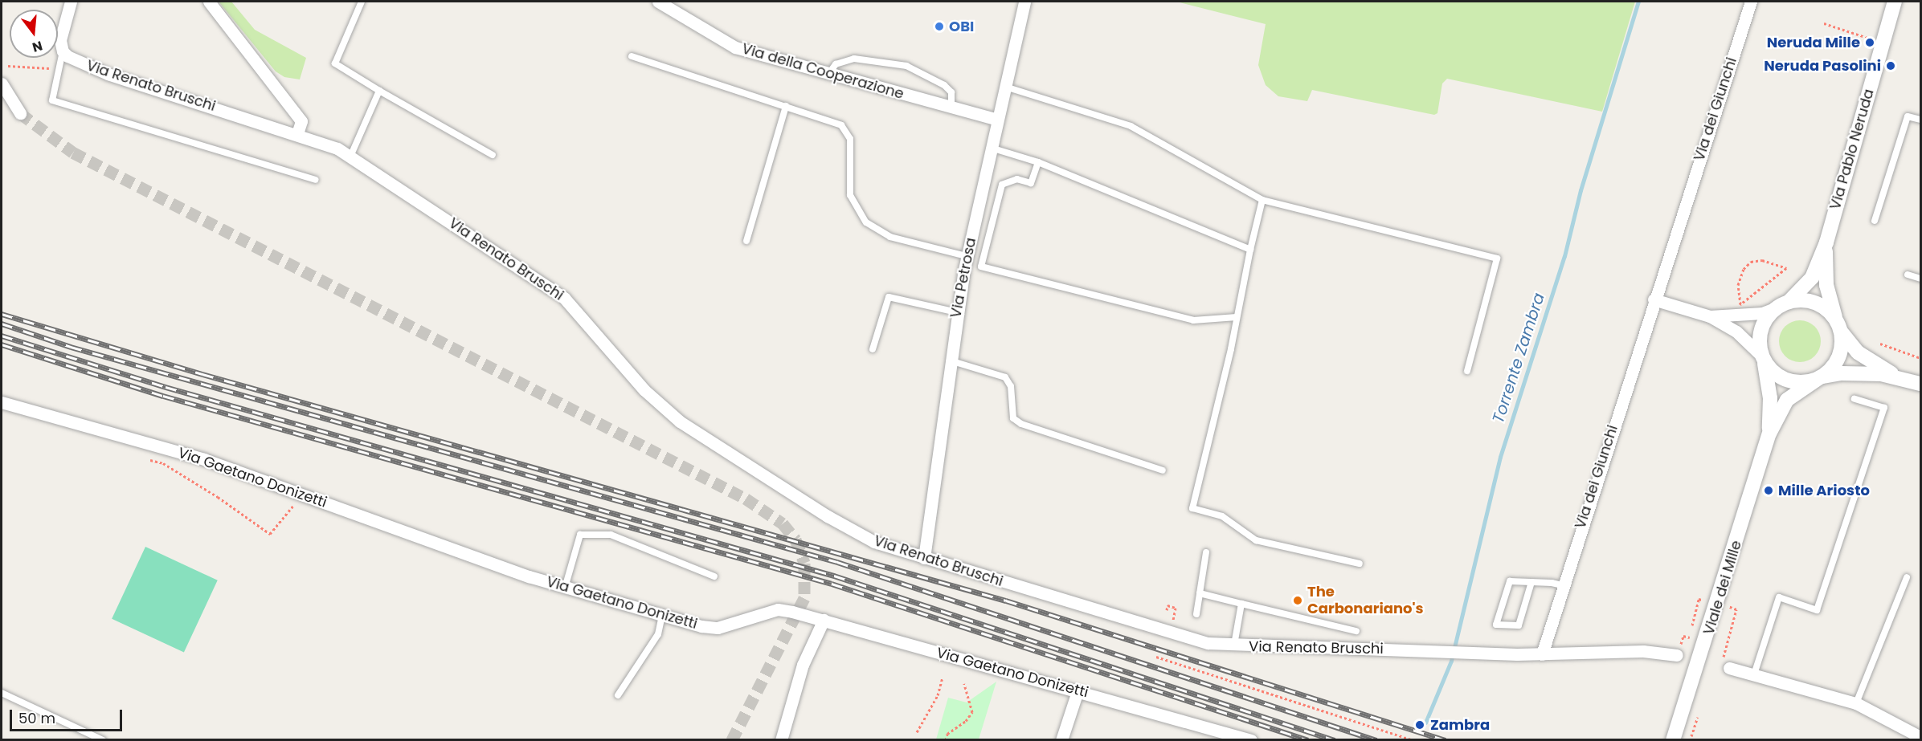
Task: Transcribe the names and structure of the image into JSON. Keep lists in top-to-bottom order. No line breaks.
{"streets":{"street":["Via della Cooperazione","Via Renato Bruschi","Via dei Giunchi","Via Pablo Neruda","Via Petrosa","Via Gaetano Donizetti","Viale dei Mille"]},"crossings":[["Via della Cooperazione","Via Petrosa"],["Via Renato Bruschi","Via dei Giunchi"],["Via Renato Bruschi","Via Petrosa"],["Via Pablo Neruda","Viale dei Mille"]],"water":["Torrente Zambra"],"places":["OBI","Neruda Mille","Neruda Pasolini","Mille Ariosto","The Carbonariano's","Zambra"],"scale_bar":"50 m","north":"bottom"}
